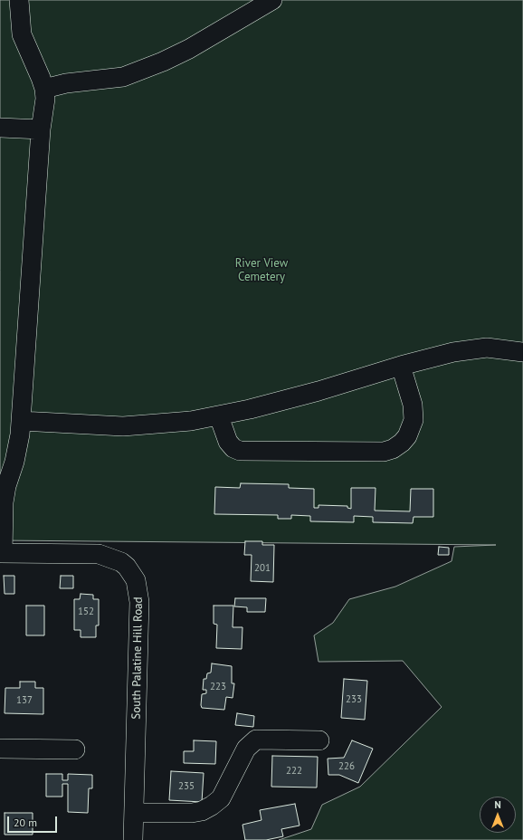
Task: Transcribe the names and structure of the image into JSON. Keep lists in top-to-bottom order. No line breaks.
{"streets":{"street":["South Palatine Hill Road"]},"parks":["River View Cemetery"],"house_numbers":["201","152","223","233","137","226","222","235"],"scale_bar":"20 m","north":"top"}
